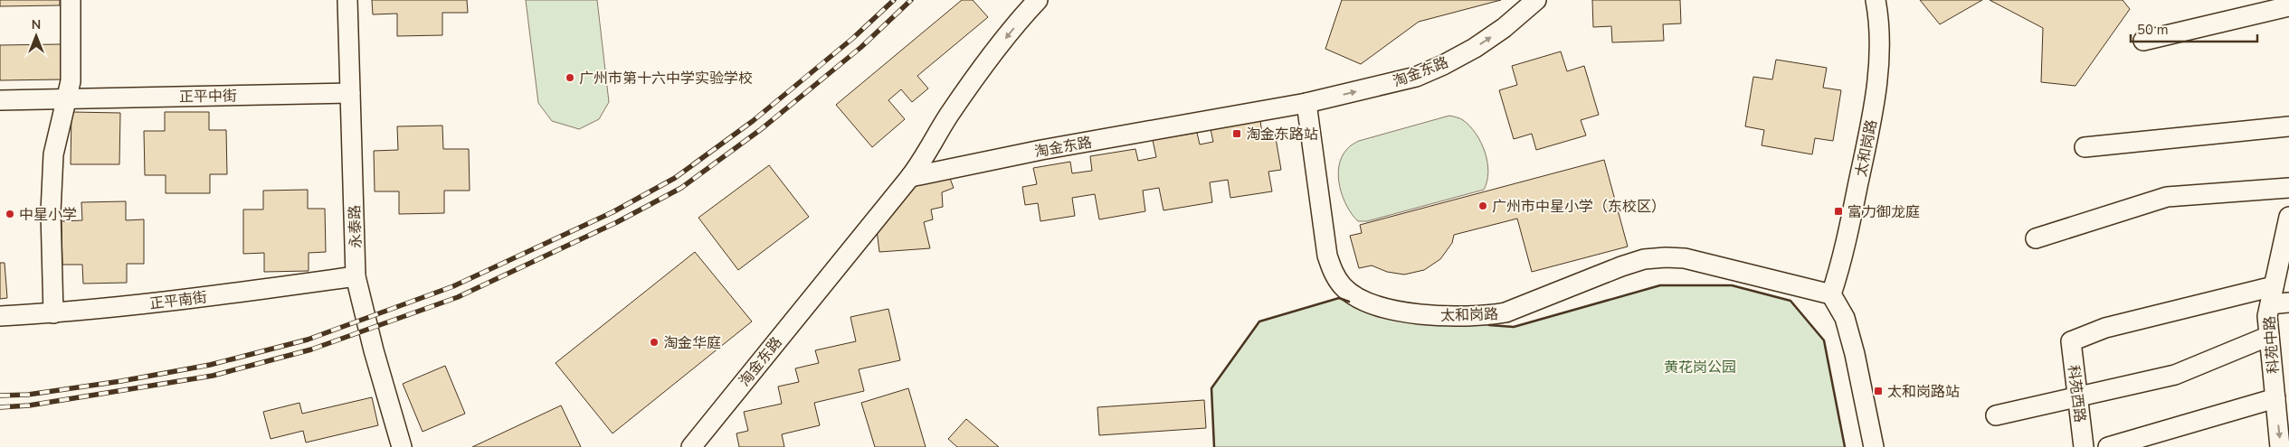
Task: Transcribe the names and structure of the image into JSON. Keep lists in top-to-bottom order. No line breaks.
{"streets":{"street":["淘金东路","正平中街","太和岗路","永泰路","正平南街","科苑中路","科苑西路"]},"crossings":[["淘金东路","太和岗路"],["正平中街","永泰路"],["永泰路","正平南街"],["科苑中路","科苑西路"]],"parks":["黄花岗公园"],"places":{"other":["广州市第十六中学实验学校","广州市中星小学（东校区）","中星小学","淘金华庭"],"transit":["淘金东路站","富力御龙庭","太和岗路站"]},"scale_bar":"50 m","north":"top"}
